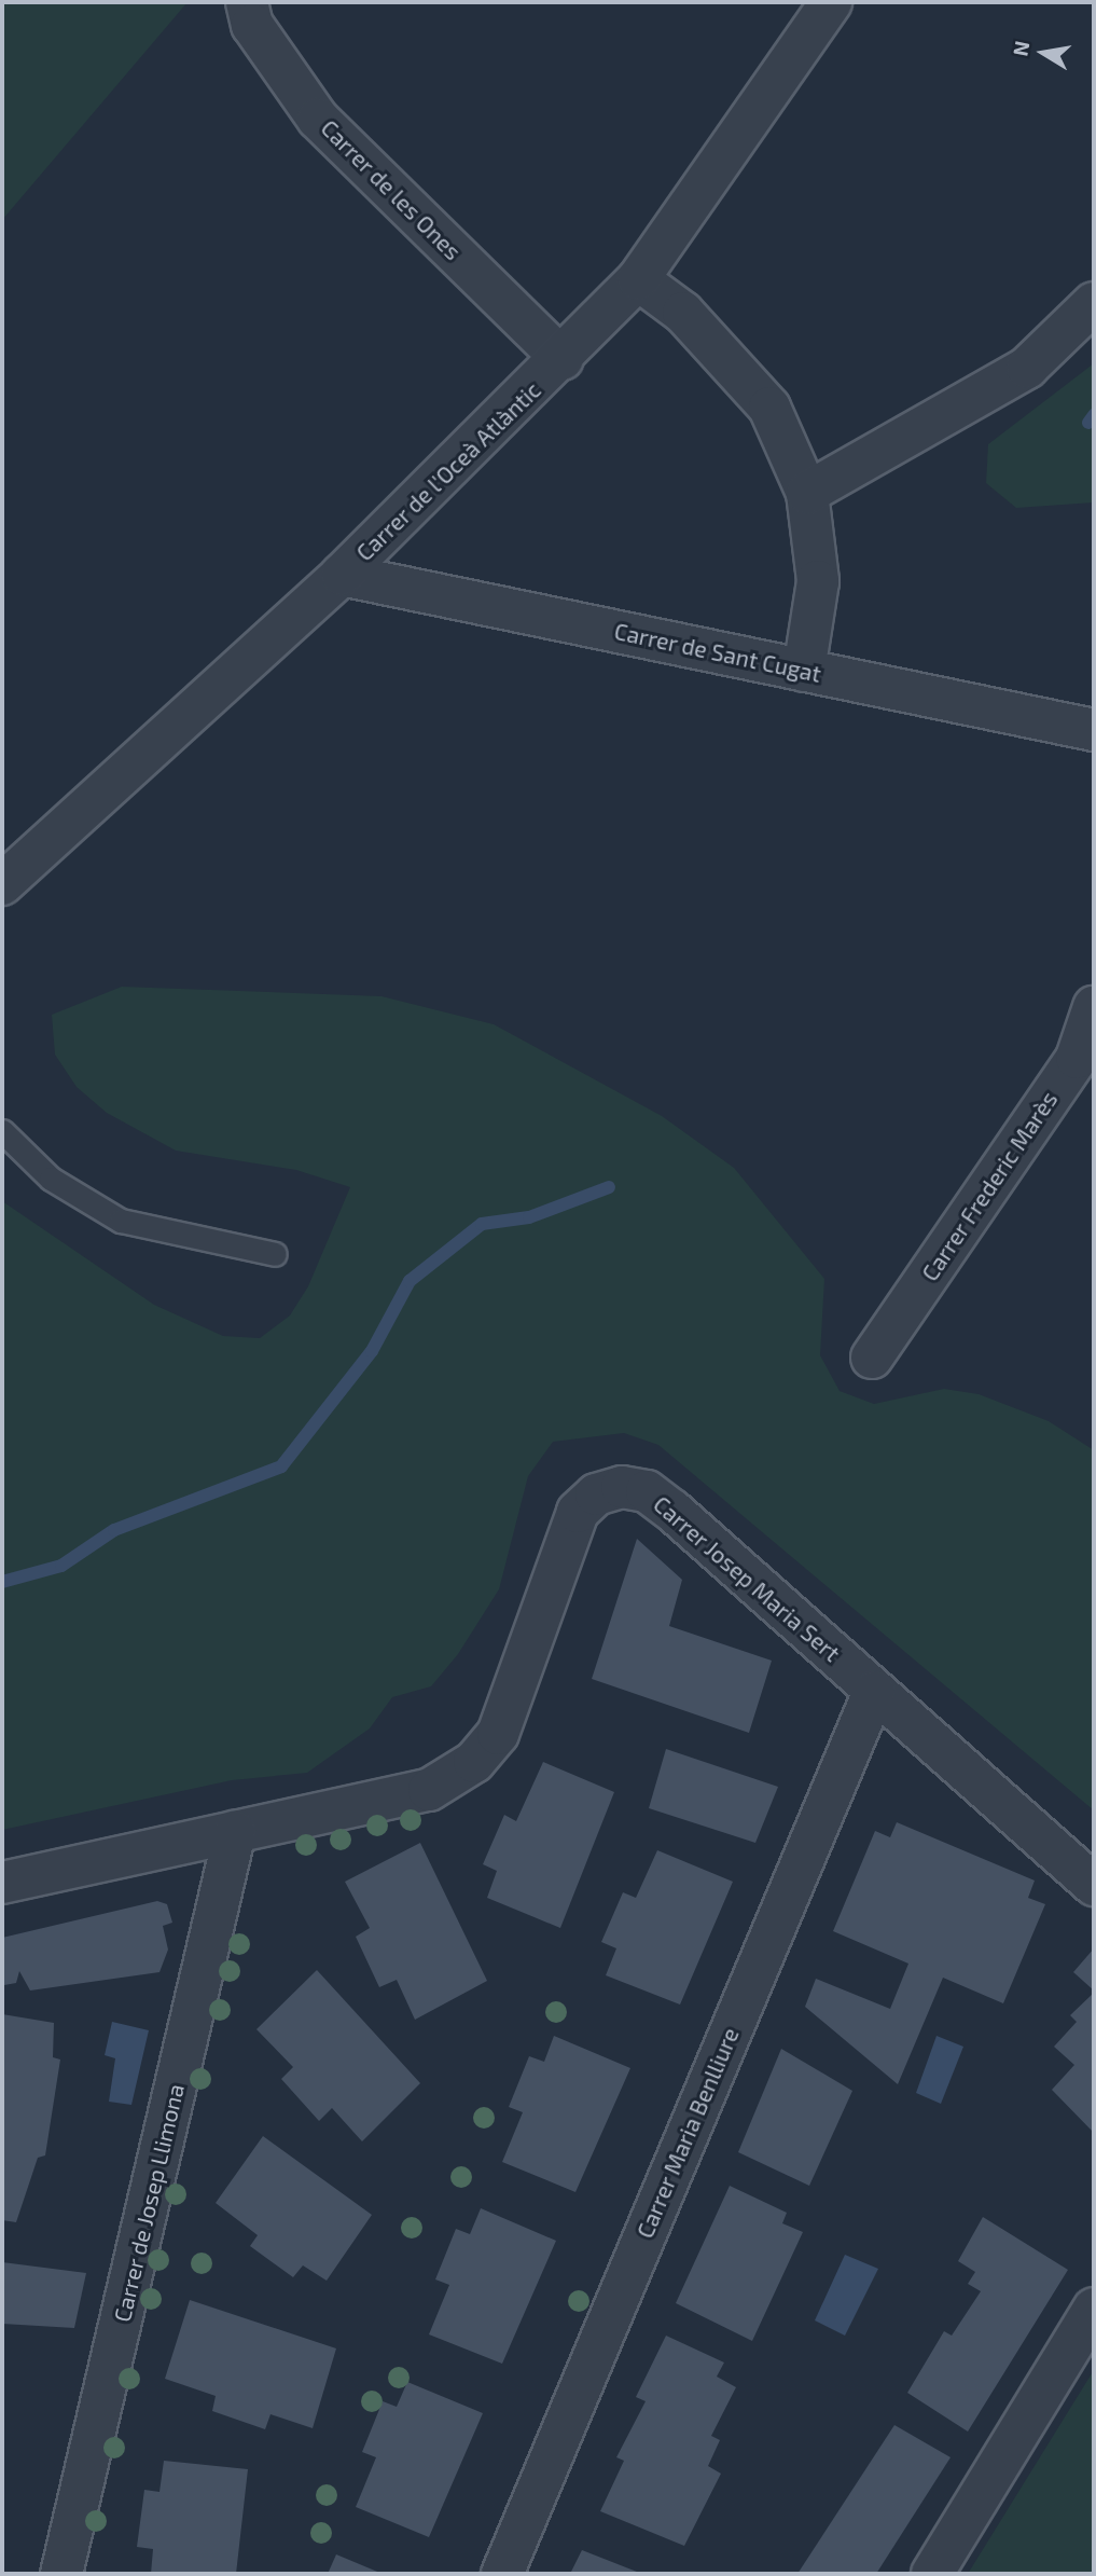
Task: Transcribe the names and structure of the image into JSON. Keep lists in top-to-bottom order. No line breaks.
{"streets":{"street":["Carrer de les Ones","Carrer de l'Oceà Atlàntic","Carrer de Sant Cugat","Carrer Frederic Marès","Carrer Josep Maria Sert","Carrer Maria Benlliure","Carrer de Josep Llimona"]},"crossings":[["Carrer de les Ones","Carrer de l'Oceà Atlàntic"],["Carrer de l'Oceà Atlàntic","Carrer de Sant Cugat"],["Carrer Josep Maria Sert","Carrer Maria Benlliure"],["Carrer Josep Maria Sert","Carrer de Josep Llimona"]],"north":"left"}
